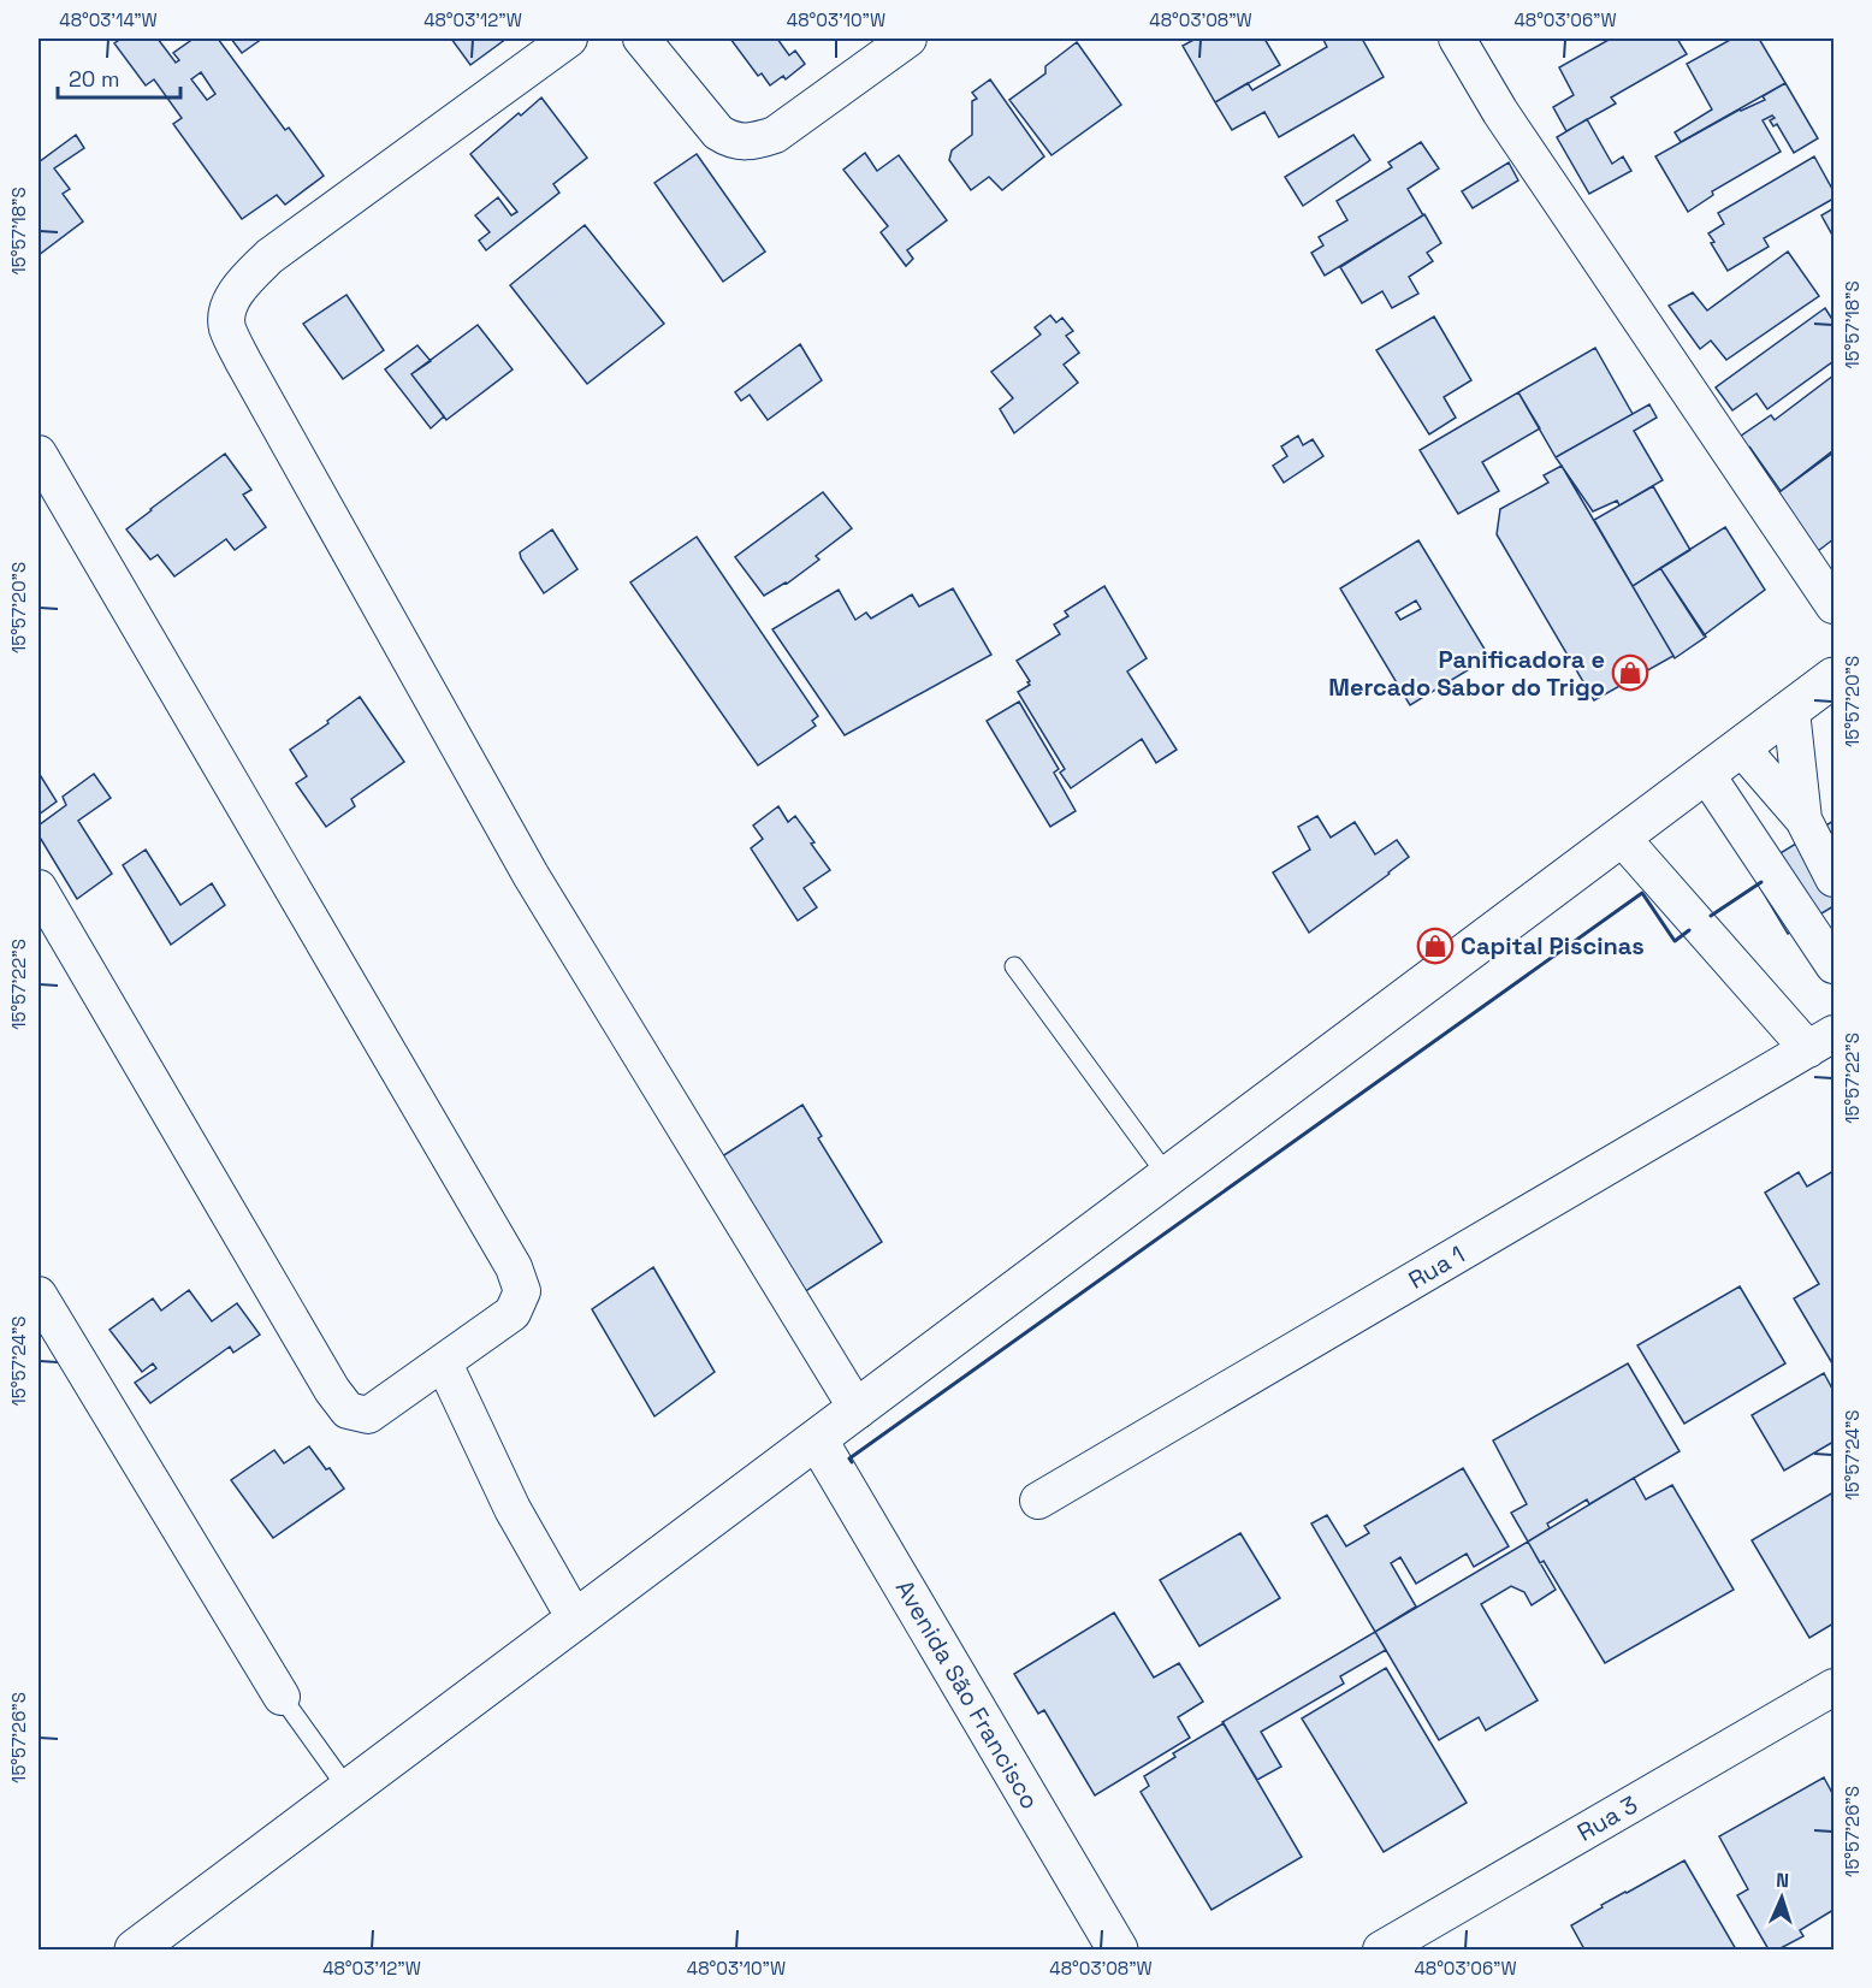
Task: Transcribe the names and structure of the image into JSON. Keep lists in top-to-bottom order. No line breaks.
{"streets":{"main road":["Avenida São Francisco"],"street":["Rua 1","Rua 3"]},"places":{"shop":["Panificadora e Mercado Sabor do Trigo","Capital Piscinas"]},"scale_bar":"20 m","north":"top","coordinates":["48°03'14\"W","48°03'12\"W","48°03'10\"W","48°03'08\"W","48°03'06\"W","15°57'18\"S","15°57'20\"S","15°57'22\"S","15°57'24\"S","15°57'26\"S"]}
